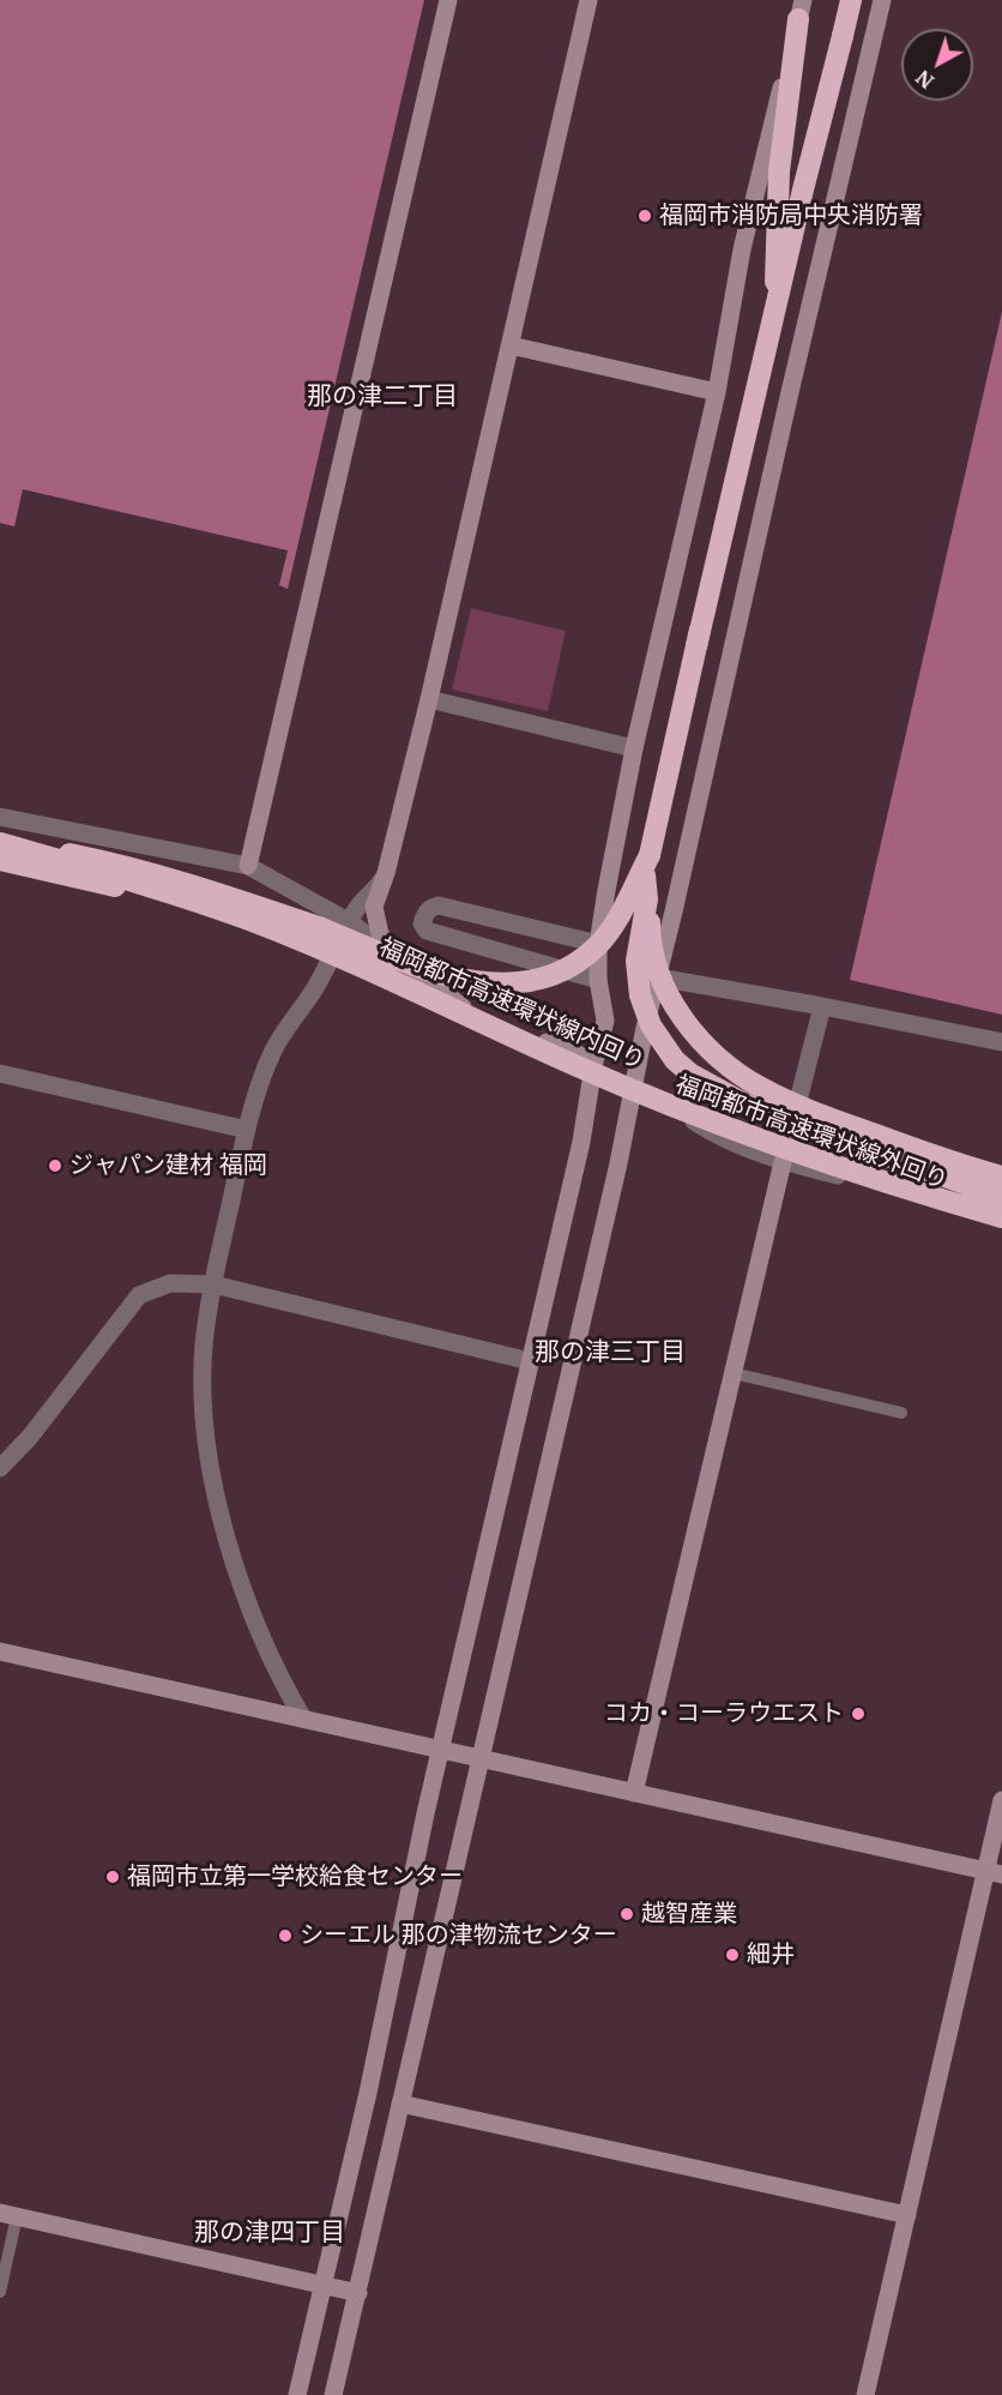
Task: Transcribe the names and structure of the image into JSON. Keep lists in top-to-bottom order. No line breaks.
{"streets":{"highway":["福岡都市高速環状線内回り","福岡都市高速環状線外回り"]},"districts":["那の津二丁目","那の津三丁目","那の津四丁目"],"places":["福岡市消防局中央消防署","ジャパン建材 福岡","コカ・コーラウエスト","福岡市立第一学校給食センター","越智産業","シーエル 那の津物流センター","細井"],"north":"bottom left"}
